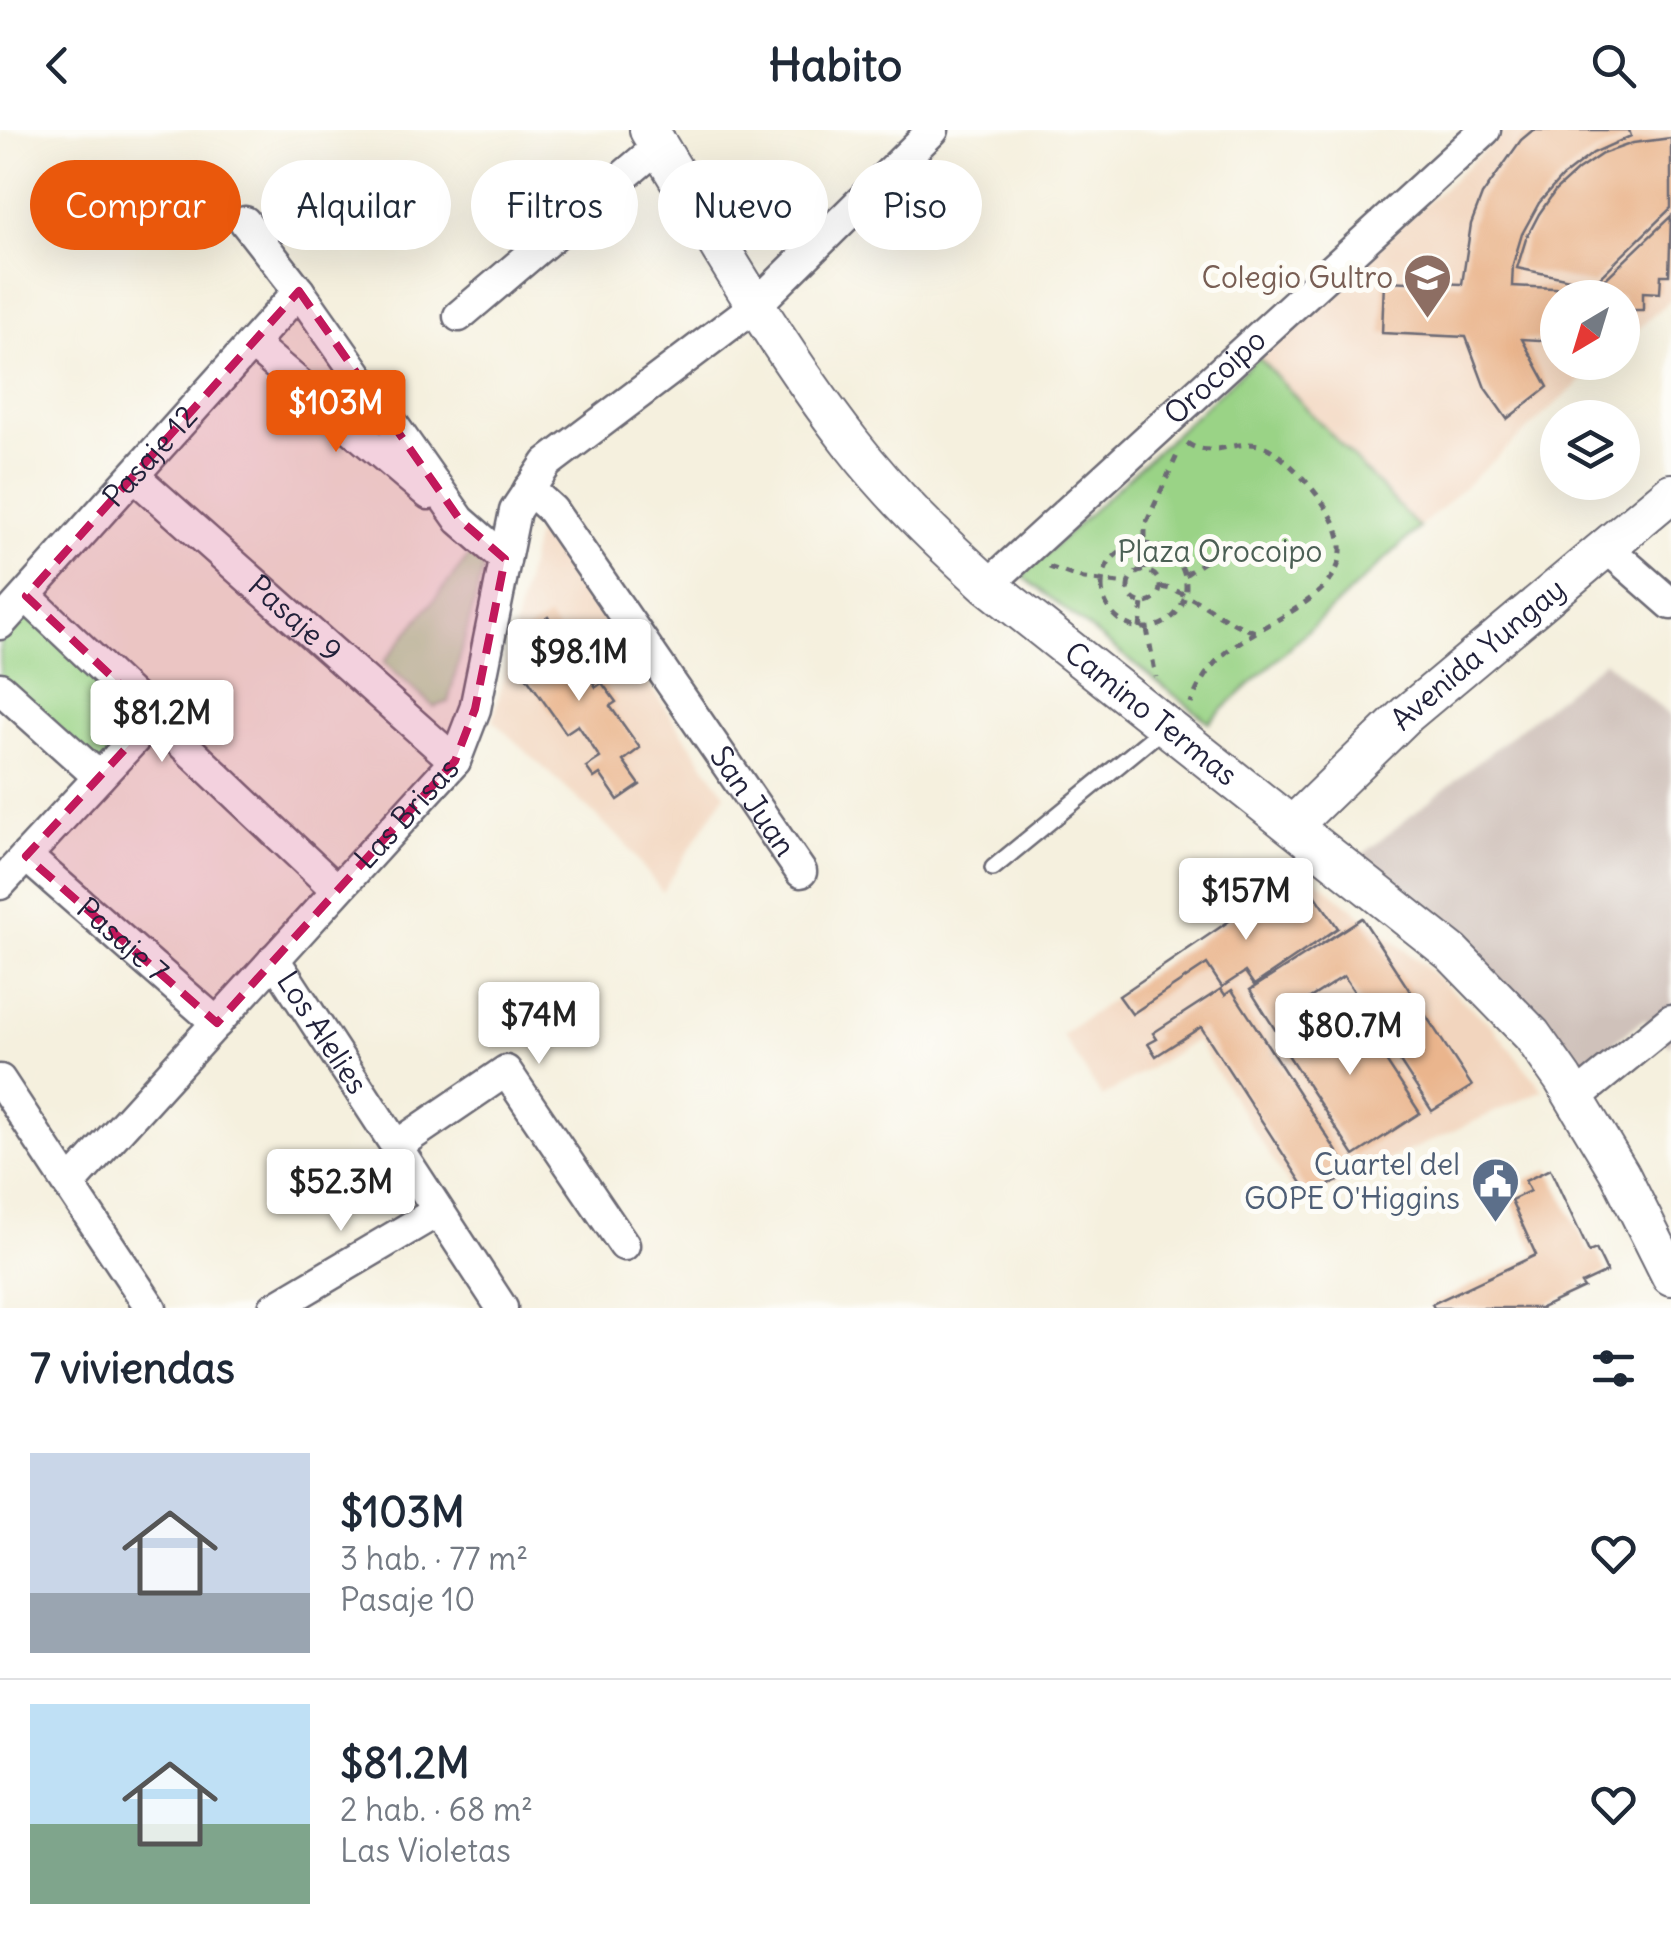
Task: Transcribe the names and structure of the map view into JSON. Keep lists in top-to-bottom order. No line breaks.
{"streets":{"street":["Orocoipo","Pasaje 12","Pasaje 9","Avenida Yungay","Camino Termas","San Juan","Las Brisas","Pasaje 7","Los Alelies"]},"crossings":[["Orocoipo","Camino Termas"],["Pasaje 12","Pasaje 9"],["Pasaje 9","Las Brisas"],["Avenida Yungay","Camino Termas"],["Camino Termas","Las Brisas"],["San Juan","Las Brisas"],["Las Brisas","Pasaje 7"],["Las Brisas","Los Alelies"]],"parks":["Plaza Orocoipo"],"places":{"school or university":["Colegio Gultro"],"public building":["Cuartel del GOPE O'Higgins"]},"north":"bottom left","page":{"header":"Habito","chip":["Comprar","Alquilar","Filtros","Nuevo","Piso"],"price":["$103M","$98.1M","$81.2M","$157M","$74M","$80.7M","$52.3M"],"heading":"7 viviendas","list":[{"name":"$103M","note":"3 hab. · 77 m² · Pasaje 10"},{"name":"$81.2M","note":"2 hab. · 68 m² · Las Violetas"}]}}
